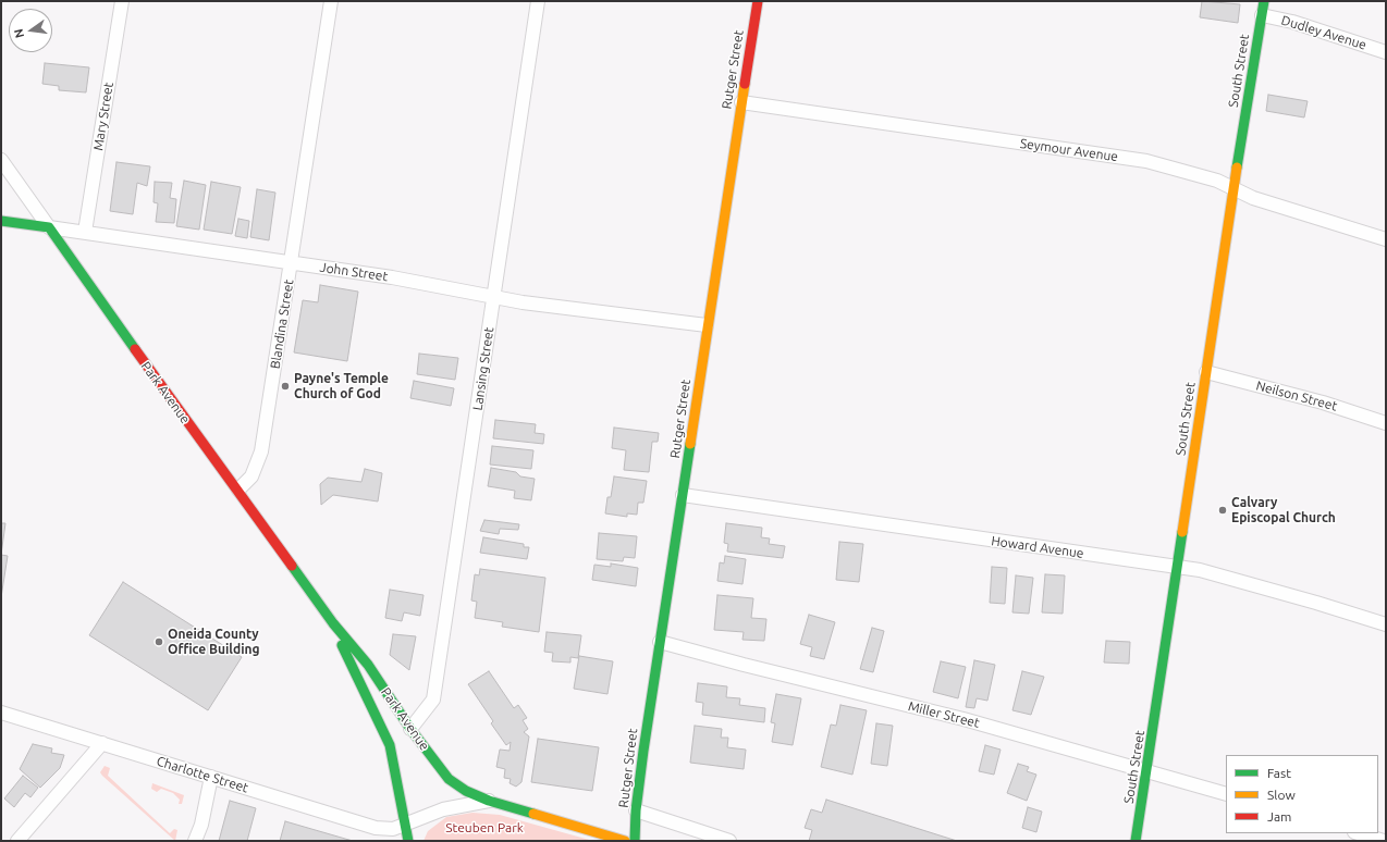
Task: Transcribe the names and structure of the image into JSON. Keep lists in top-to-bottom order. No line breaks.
{"streets":{"street":["Dudley Avenue","Rutger Street","South Street","Mary Street","Seymour Avenue","John Street","Blandina Street","Lansing Street","Park Avenue","Neilson Street","Howard Avenue","Miller Street","Charlotte Street"]},"crossings":[["Dudley Avenue","South Street"],["Rutger Street","Seymour Avenue"],["Rutger Street","John Street"],["Rutger Street","Howard Avenue"],["Rutger Street","Miller Street"],["South Street","Seymour Avenue"],["South Street","Neilson Street"],["South Street","Howard Avenue"],["South Street","Miller Street"],["Mary Street","John Street"],["John Street","Blandina Street"],["John Street","Lansing Street"],["John Street","Park Avenue"],["Blandina Street","Park Avenue"],["Lansing Street","Park Avenue"],["Park Avenue","Charlotte Street"]],"parks":["Steuben Park"],"places":["Payne's Temple Church of God","Calvary Episcopal Church","Oneida County Office Building"],"legend":["Fast","Slow","Jam"],"north":"left"}
